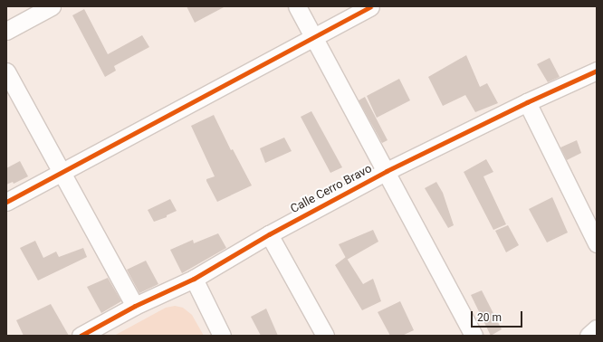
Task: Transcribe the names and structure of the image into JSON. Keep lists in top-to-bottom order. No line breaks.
{"streets":{"street":["Calle Cerro Bravo"]},"scale_bar":"20 m"}
